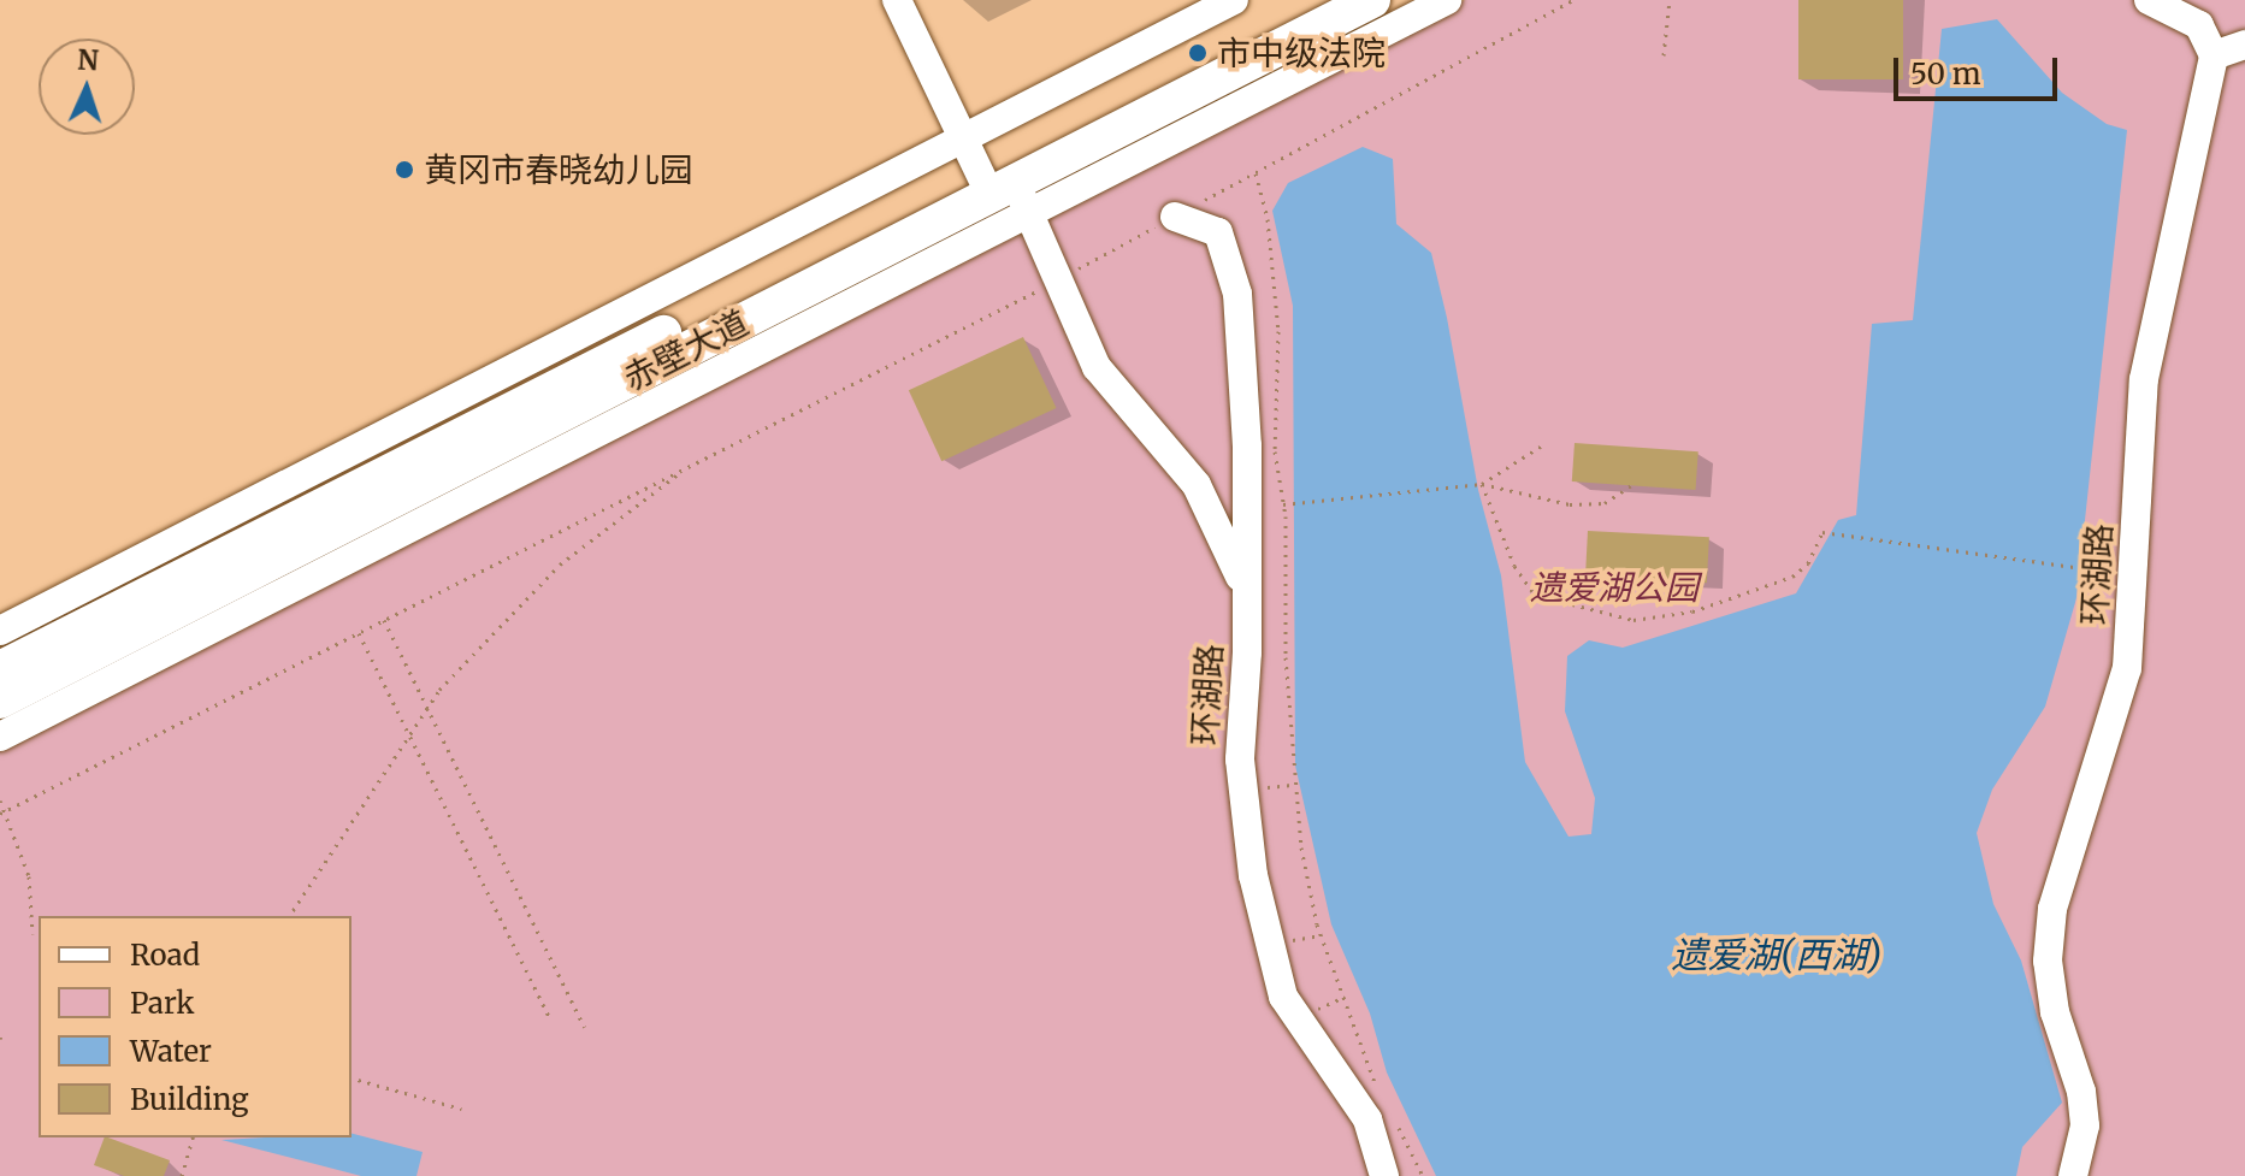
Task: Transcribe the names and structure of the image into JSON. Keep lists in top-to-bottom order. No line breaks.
{"streets":{"main road":["赤壁大道"],"street":["环湖路"]},"water":["遗爱湖(西湖)"],"parks":["遗爱湖公园"],"places":["市中级法院","黄冈市春晓幼儿园"],"legend":["Road","Park","Water","Building"],"scale_bar":"50 m","north":"top"}
